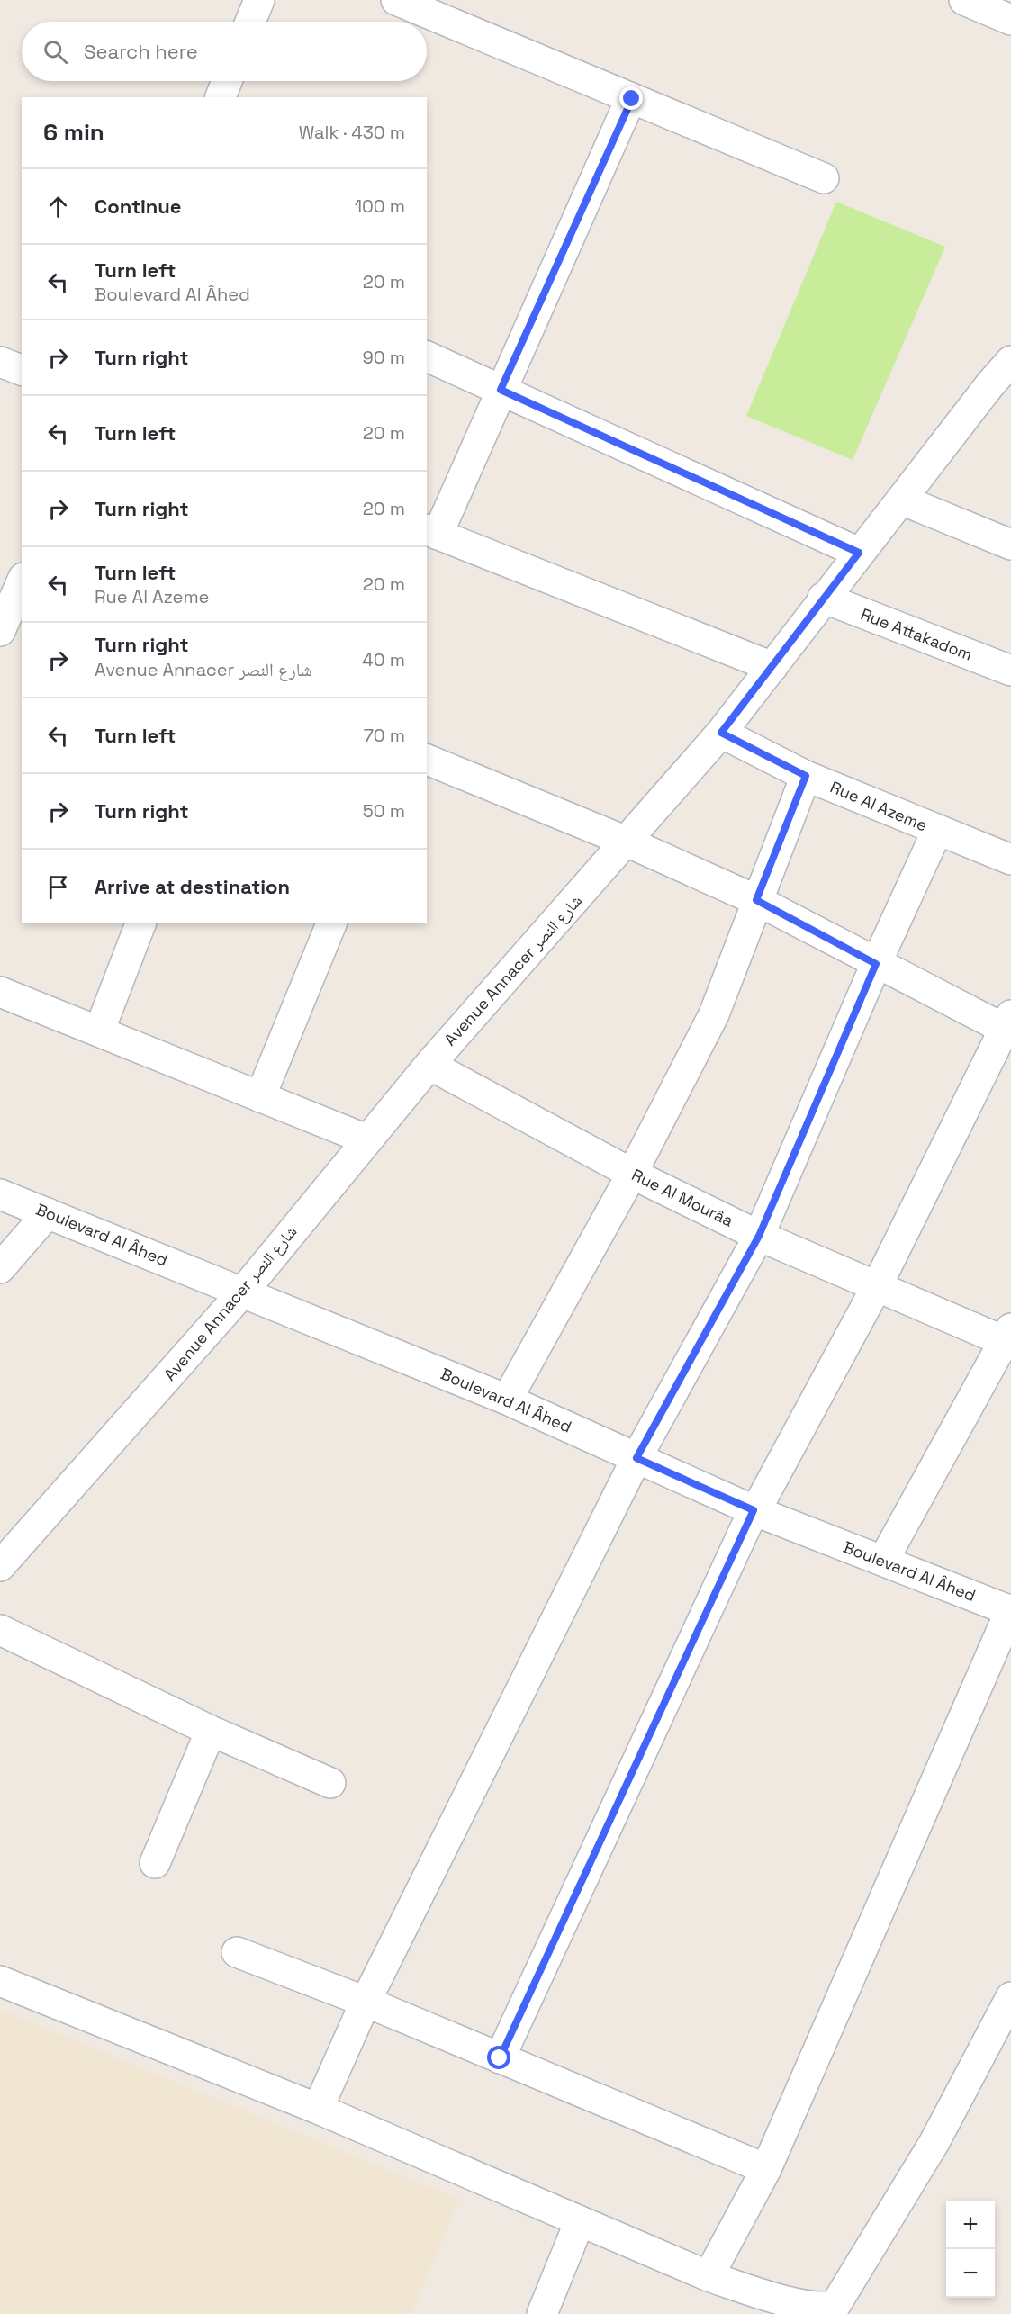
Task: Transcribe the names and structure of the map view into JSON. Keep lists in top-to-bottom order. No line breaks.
{"streets":{"street":["Rue Attakadom","Rue Al Azeme","Avenue Annacer شارع النصر","Rue Al Mourâa","Boulevard Al Âhed"]},"crossings":[["Rue Attakadom","Avenue Annacer شارع النصر"],["Rue Al Azeme","Avenue Annacer شارع النصر"],["Avenue Annacer شارع النصر","Rue Al Mourâa"],["Avenue Annacer شارع النصر","Boulevard Al Âhed"]],"page":{"search":"Search here","heading":["6 min","Walk · 430 m"],"list":[["Continue","100 m"],["Turn left","Boulevard Al Âhed","20 m"],["Turn right","90 m"],["Turn left","20 m"],["Turn right","20 m"],["Turn left","Rue Al Azeme","20 m"],["Turn right","Avenue Annacer شارع النصر","40 m"],["Turn left","70 m"],["Turn right","50 m"],"Arrive at destination"],"map_buttons":["+","−"]}}
